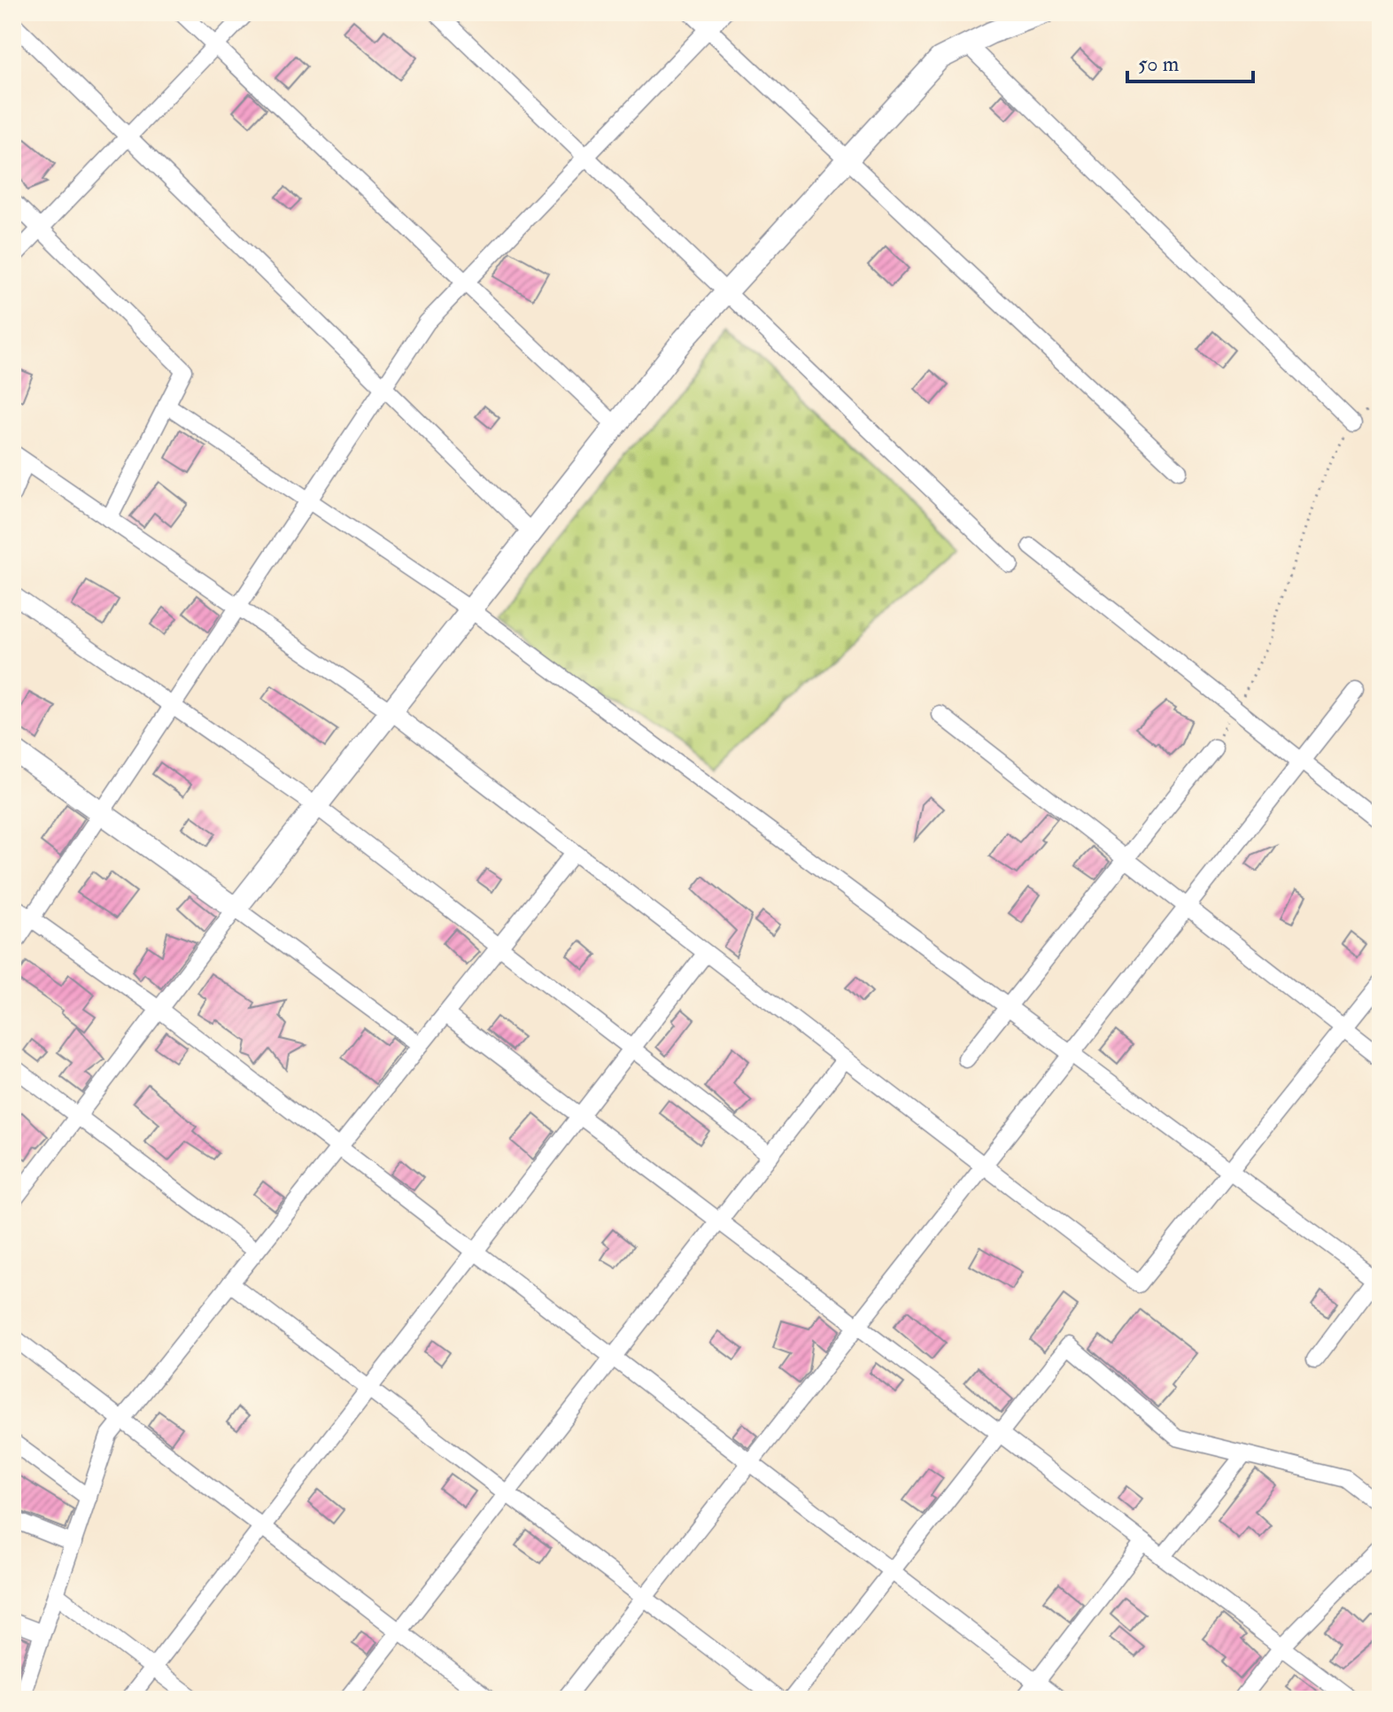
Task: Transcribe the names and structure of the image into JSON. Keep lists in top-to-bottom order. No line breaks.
{"scale_bar":"50 m"}
